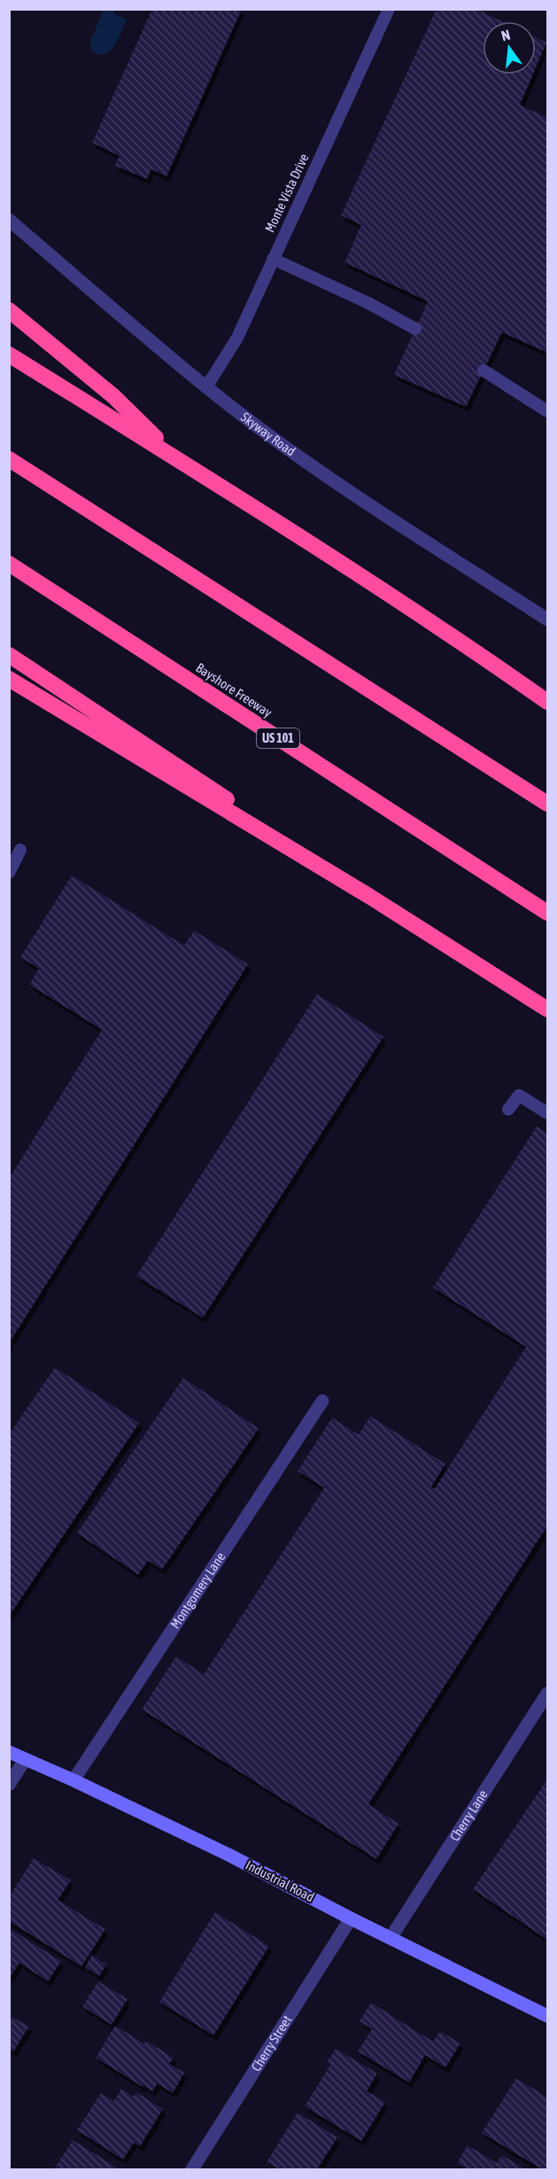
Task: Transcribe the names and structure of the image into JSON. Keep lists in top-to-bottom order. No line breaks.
{"streets":{"highway":["Bayshore Freeway","US 101"],"main road":["Industrial Road"],"street":["Skyway Road","Montgomery Lane","Cherry Lane","Cherry Street"],"lane":["Monte Vista Drive"]},"crossings":[["Monte Vista Drive","Skyway Road"],["Montgomery Lane","Industrial Road"],["Cherry Lane","Industrial Road"],["Industrial Road","Cherry Street"]],"north":"top"}
